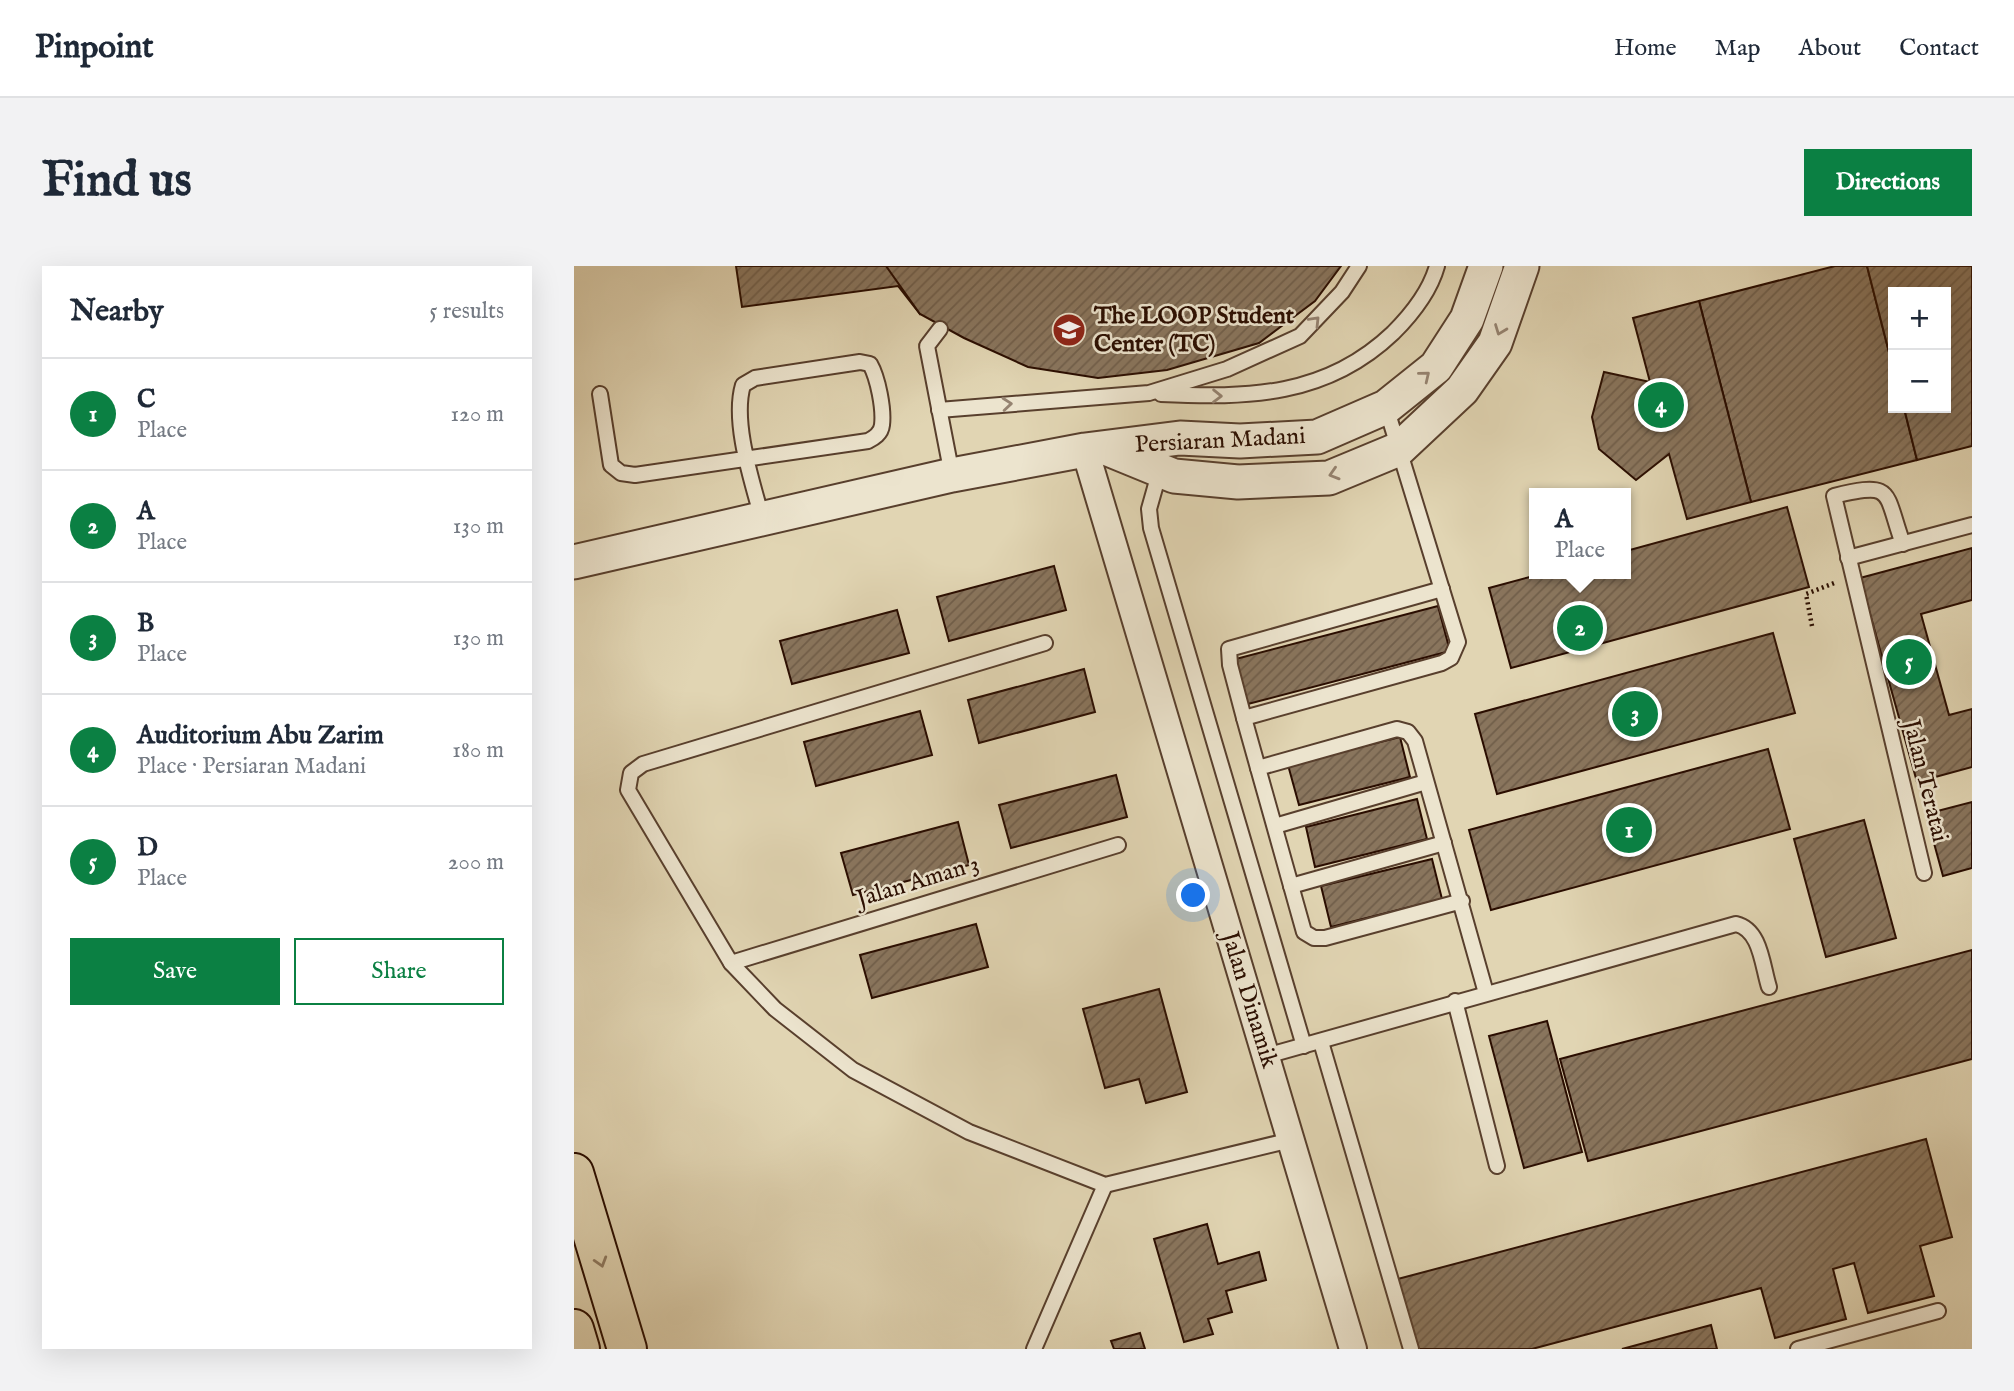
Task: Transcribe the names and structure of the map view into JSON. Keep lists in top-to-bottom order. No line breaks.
{"streets":{"street":["Persiaran Madani","Jalan Dinamik"],"lane":["Jalan Teratai","Jalan Aman 3"]},"crossings":[["Persiaran Madani","Jalan Dinamik"]],"places":{"school or university":["The LOOP Student Center (TC)"]},"page":{"header":"Pinpoint","nav":["Home","Map","About","Contact"],"buttons":["Directions",["Save","Share"]],"title":"Find us","heading":["Nearby","5 results"],"map_buttons":["+","−"],"list":[{"mark":"1","name":"C","note":"Place","value":"120 m"},{"mark":"2","name":"A","note":"Place","value":"130 m"},{"mark":"3","name":"B","note":"Place","value":"130 m"},{"mark":"4","name":"Auditorium Abu Zarim","note":"Place · Persiaran Madani","value":"180 m"},{"mark":"5","name":"D","note":"Place","value":"200 m"}],"pins":["4","2","5","3","1"],"popup":["A","Place"]}}
